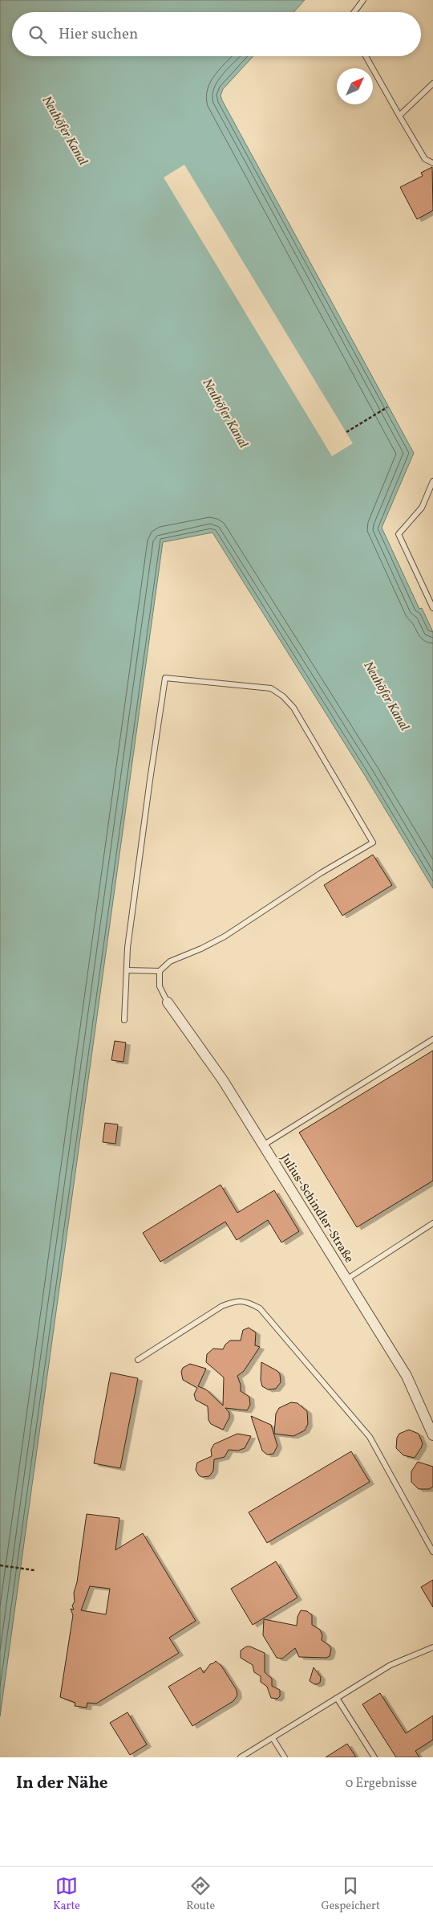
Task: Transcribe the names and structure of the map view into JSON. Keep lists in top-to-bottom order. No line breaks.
{"streets":{"street":["Julius-Schindler-Straße"]},"water":["Neuhöfer Kanal"],"north":"top right","page":{"search":"Hier suchen","heading":["In der Nähe","0 Ergebnisse"],"nav":["Karte","Route","Gespeichert"]}}
